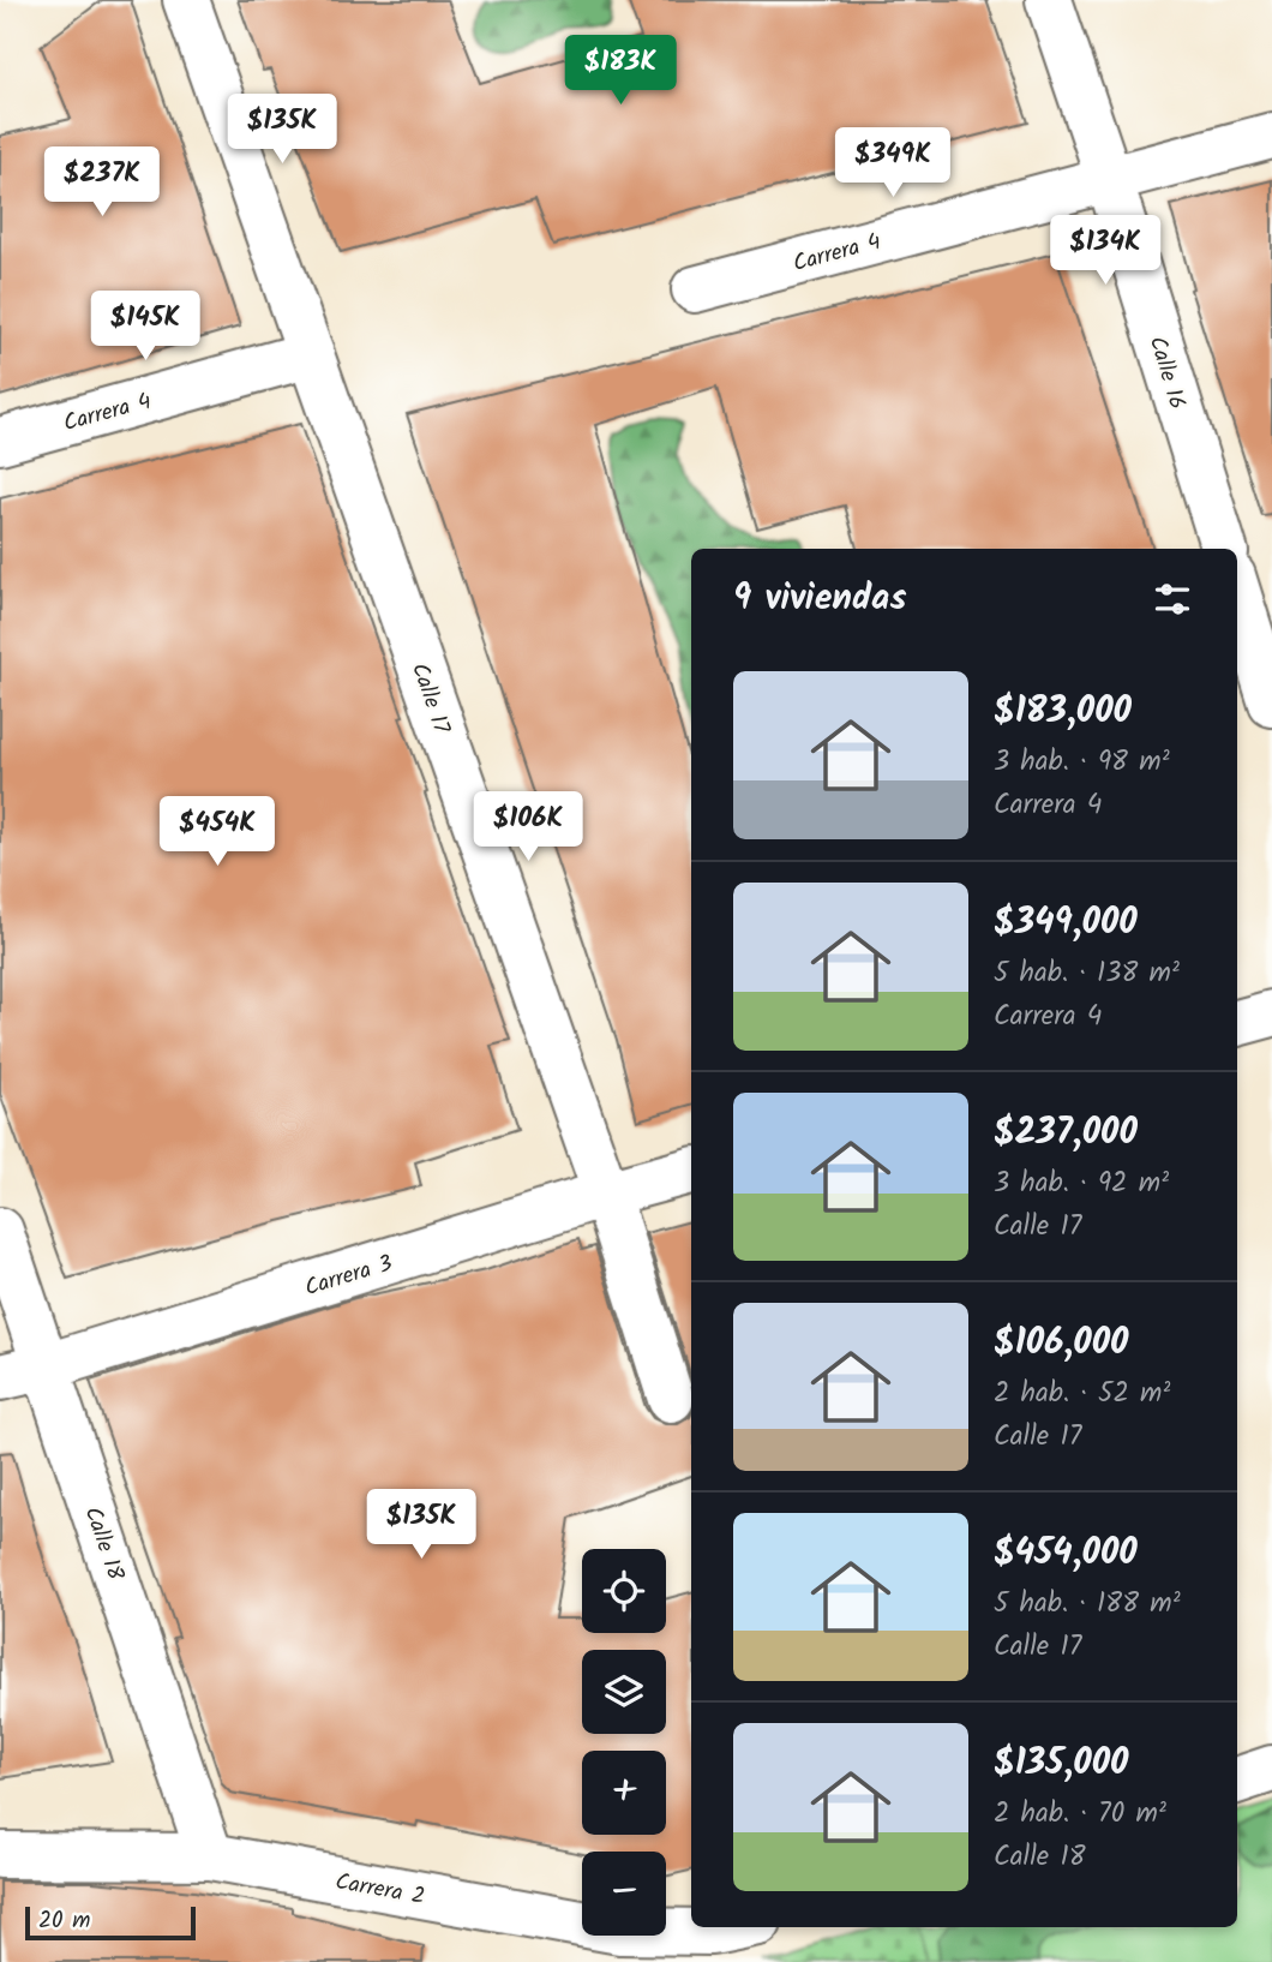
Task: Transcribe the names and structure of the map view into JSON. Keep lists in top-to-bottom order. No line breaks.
{"streets":{"street":["Carrera 4","Calle 16","Calle 17","Carrera 3","Calle 18","Carrera 2"]},"crossings":[["Carrera 4","Calle 16"],["Carrera 4","Calle 17"],["Calle 17","Carrera 3"],["Carrera 3","Calle 18"],["Calle 18","Carrera 2"]],"scale_bar":"20 m","page":{"price":["$183K","$135K","$349K","$237K","$134K","$145K","$106K","$454K","$135K"],"heading":"9 viviendas","list":[{"name":"$183,000","note":"3 hab. · 98 m² · Carrera 4"},{"name":"$349,000","note":"5 hab. · 138 m² · Carrera 4"},{"name":"$237,000","note":"3 hab. · 92 m² · Calle 17"},{"name":"$106,000","note":"2 hab. · 52 m² · Calle 17"},{"name":"$454,000","note":"5 hab. · 188 m² · Calle 17"},{"name":"$135,000","note":"2 hab. · 70 m² · Calle 18"}],"map_buttons":["+","−"],"scale":"20 m"}}
